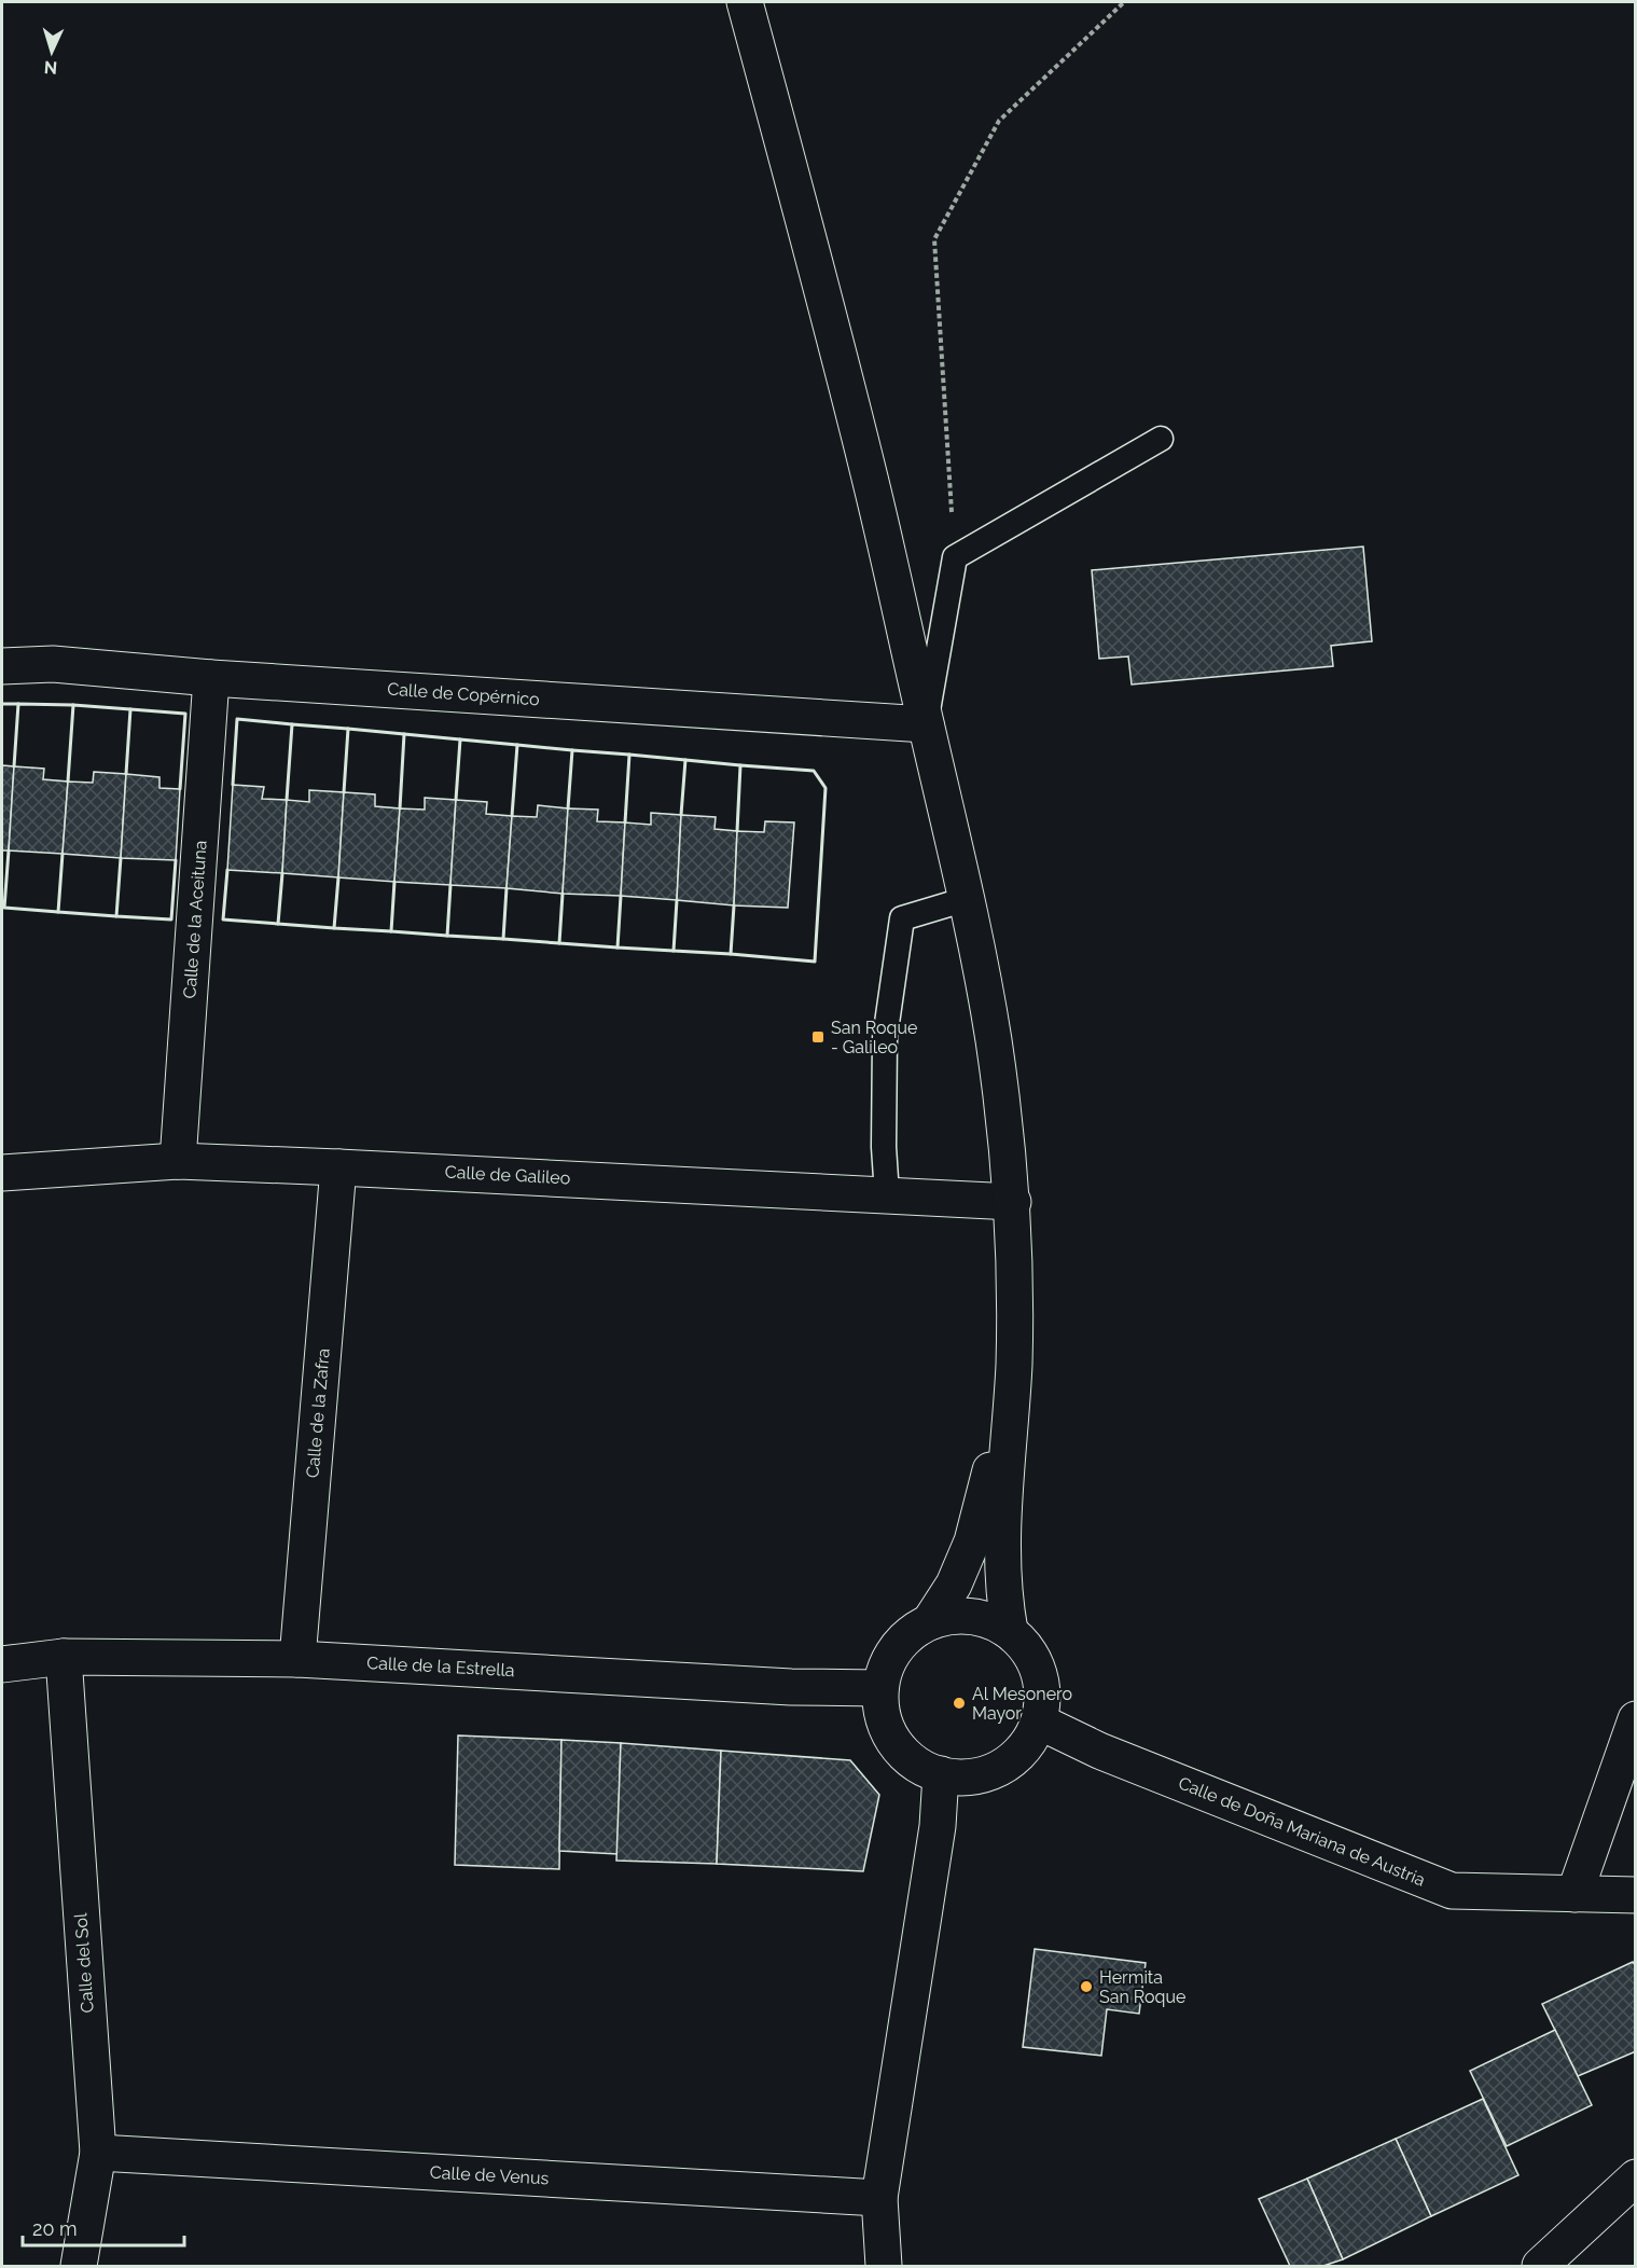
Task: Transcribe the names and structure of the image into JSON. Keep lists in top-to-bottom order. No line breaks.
{"streets":{"street":["Calle de Copérnico","Calle de la Aceituna","Calle de Galileo","Calle de la Zafra","Calle de la Estrella","Calle de Doña Mariana de Austria","Calle del Sol","Calle de Venus"]},"crossings":[["Calle de Copérnico","Calle de la Aceituna"],["Calle de la Aceituna","Calle de Galileo"],["Calle de Galileo","Calle de la Zafra"],["Calle de la Zafra","Calle de la Estrella"],["Calle de la Estrella","Calle de Doña Mariana de Austria"],["Calle de la Estrella","Calle del Sol"],["Calle del Sol","Calle de Venus"]],"places":{"transit":["San Roque - Galileo"],"other":["Al Mesonero Mayor","Hermita San Roque"]},"scale_bar":"20 m","north":"bottom"}
